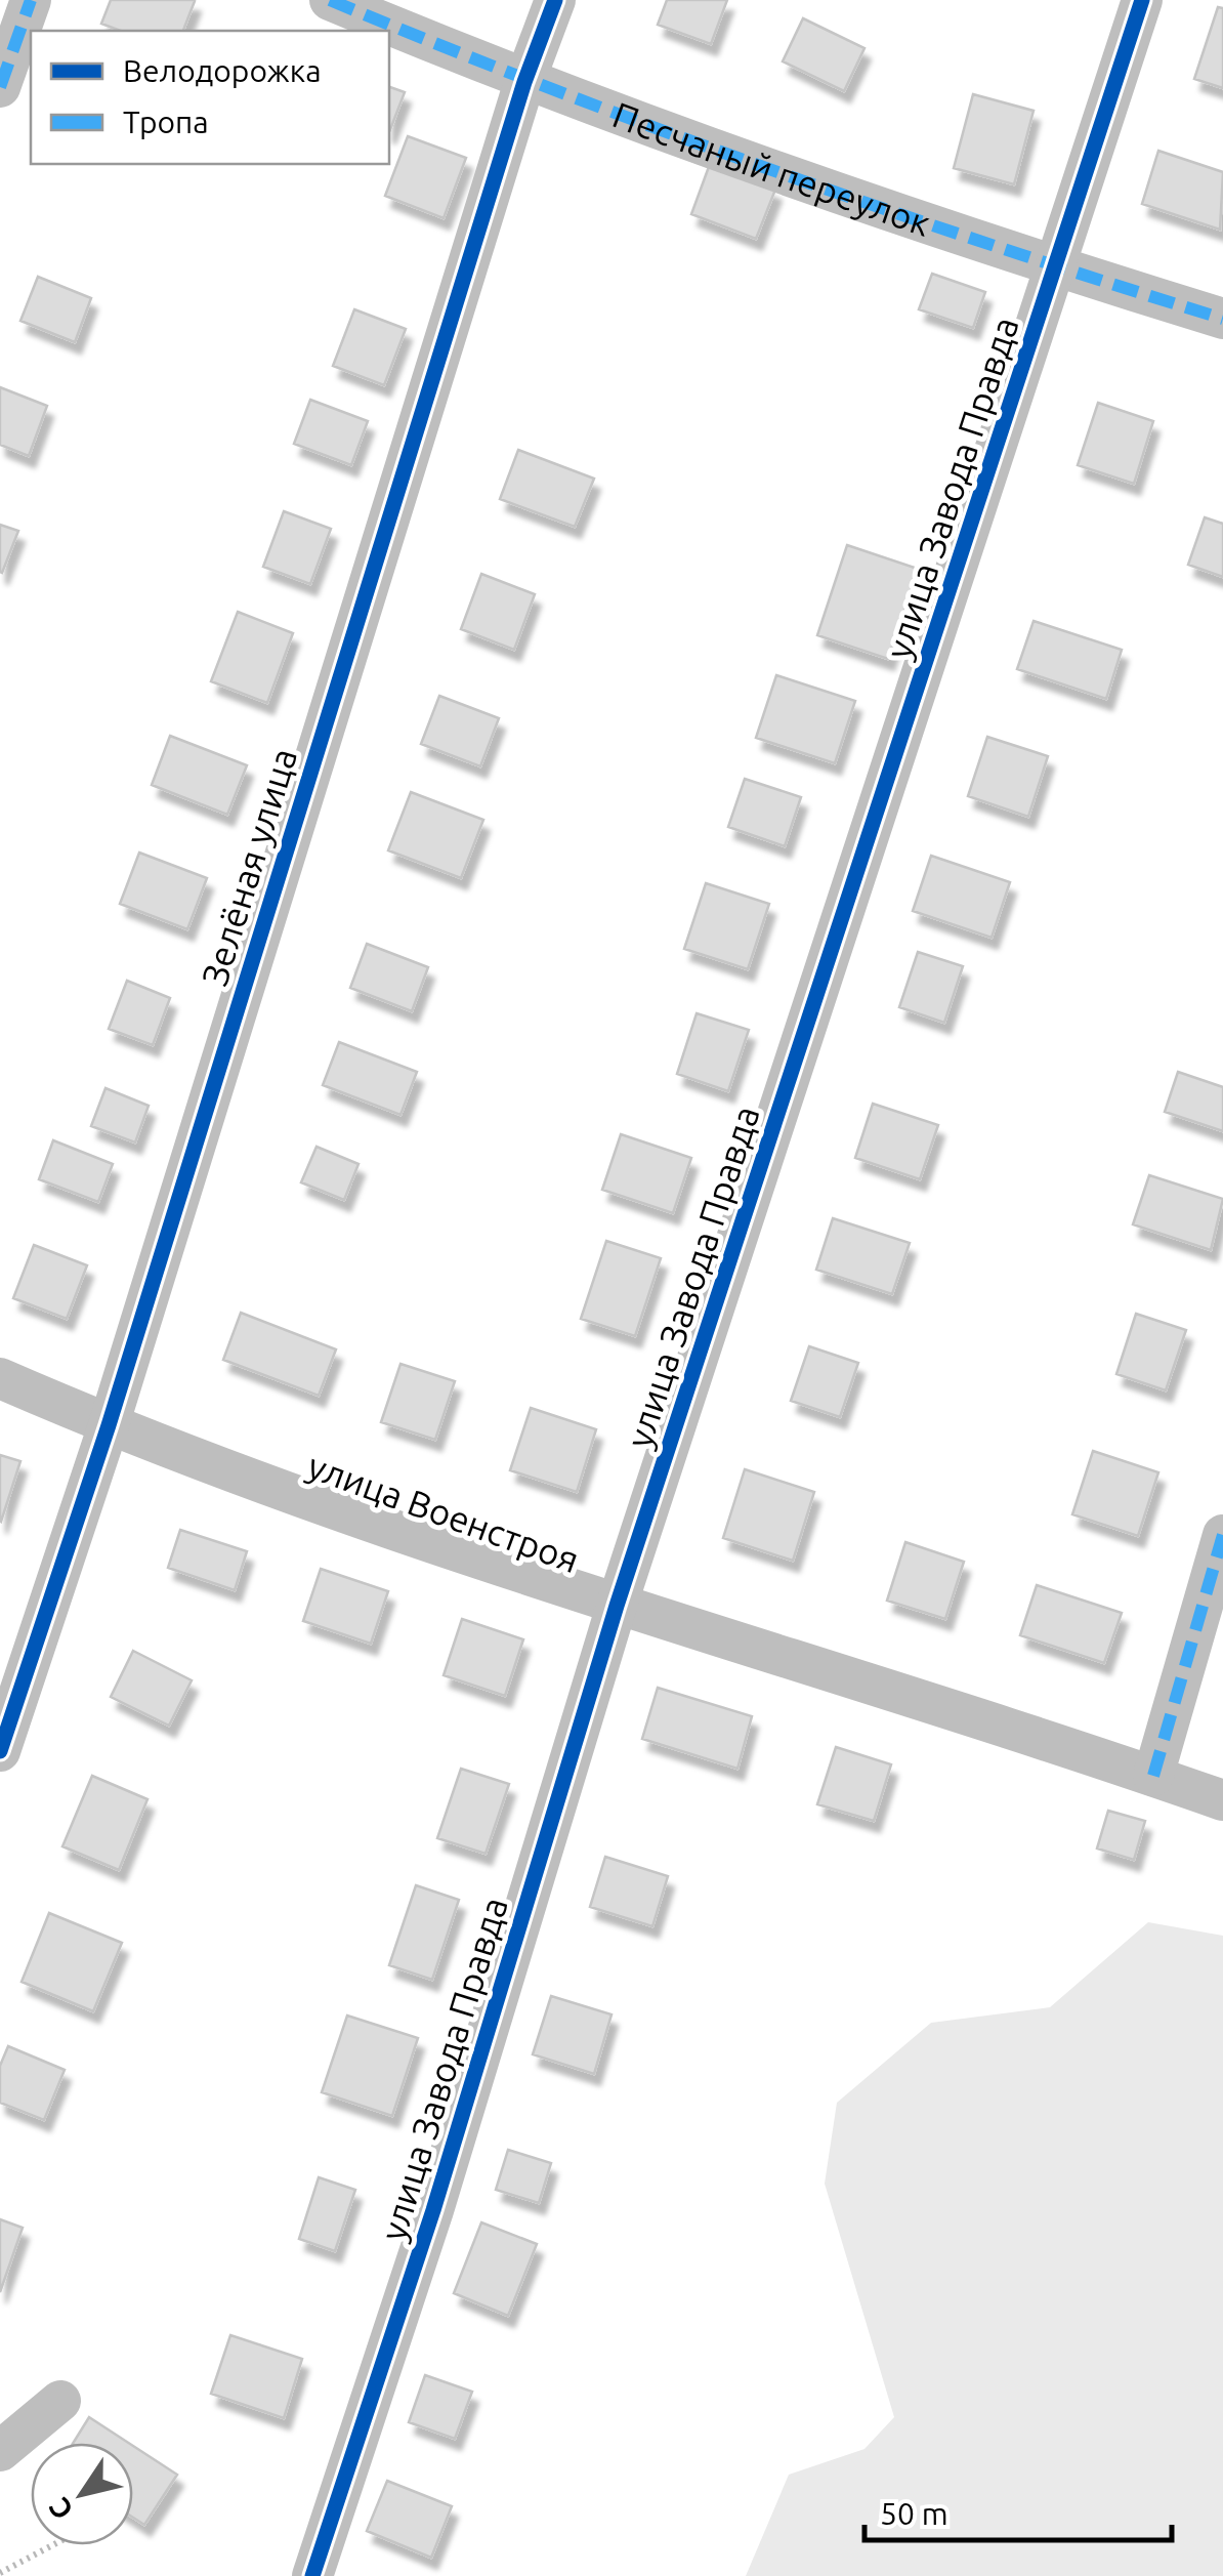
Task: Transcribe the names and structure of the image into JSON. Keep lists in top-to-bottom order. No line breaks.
{"streets":{"street":["Песчаный переулок","улица Завода Правда","Зелёная улица","улица Военстроя"]},"crossings":[["Песчаный переулок","улица Завода Правда"],["Песчаный переулок","Зелёная улица"],["улица Завода Правда","улица Военстроя"],["Зелёная улица","улица Военстроя"]],"legend":["Велодорожка","Тропа"],"scale_bar":"50 m","north":"bottom left"}
